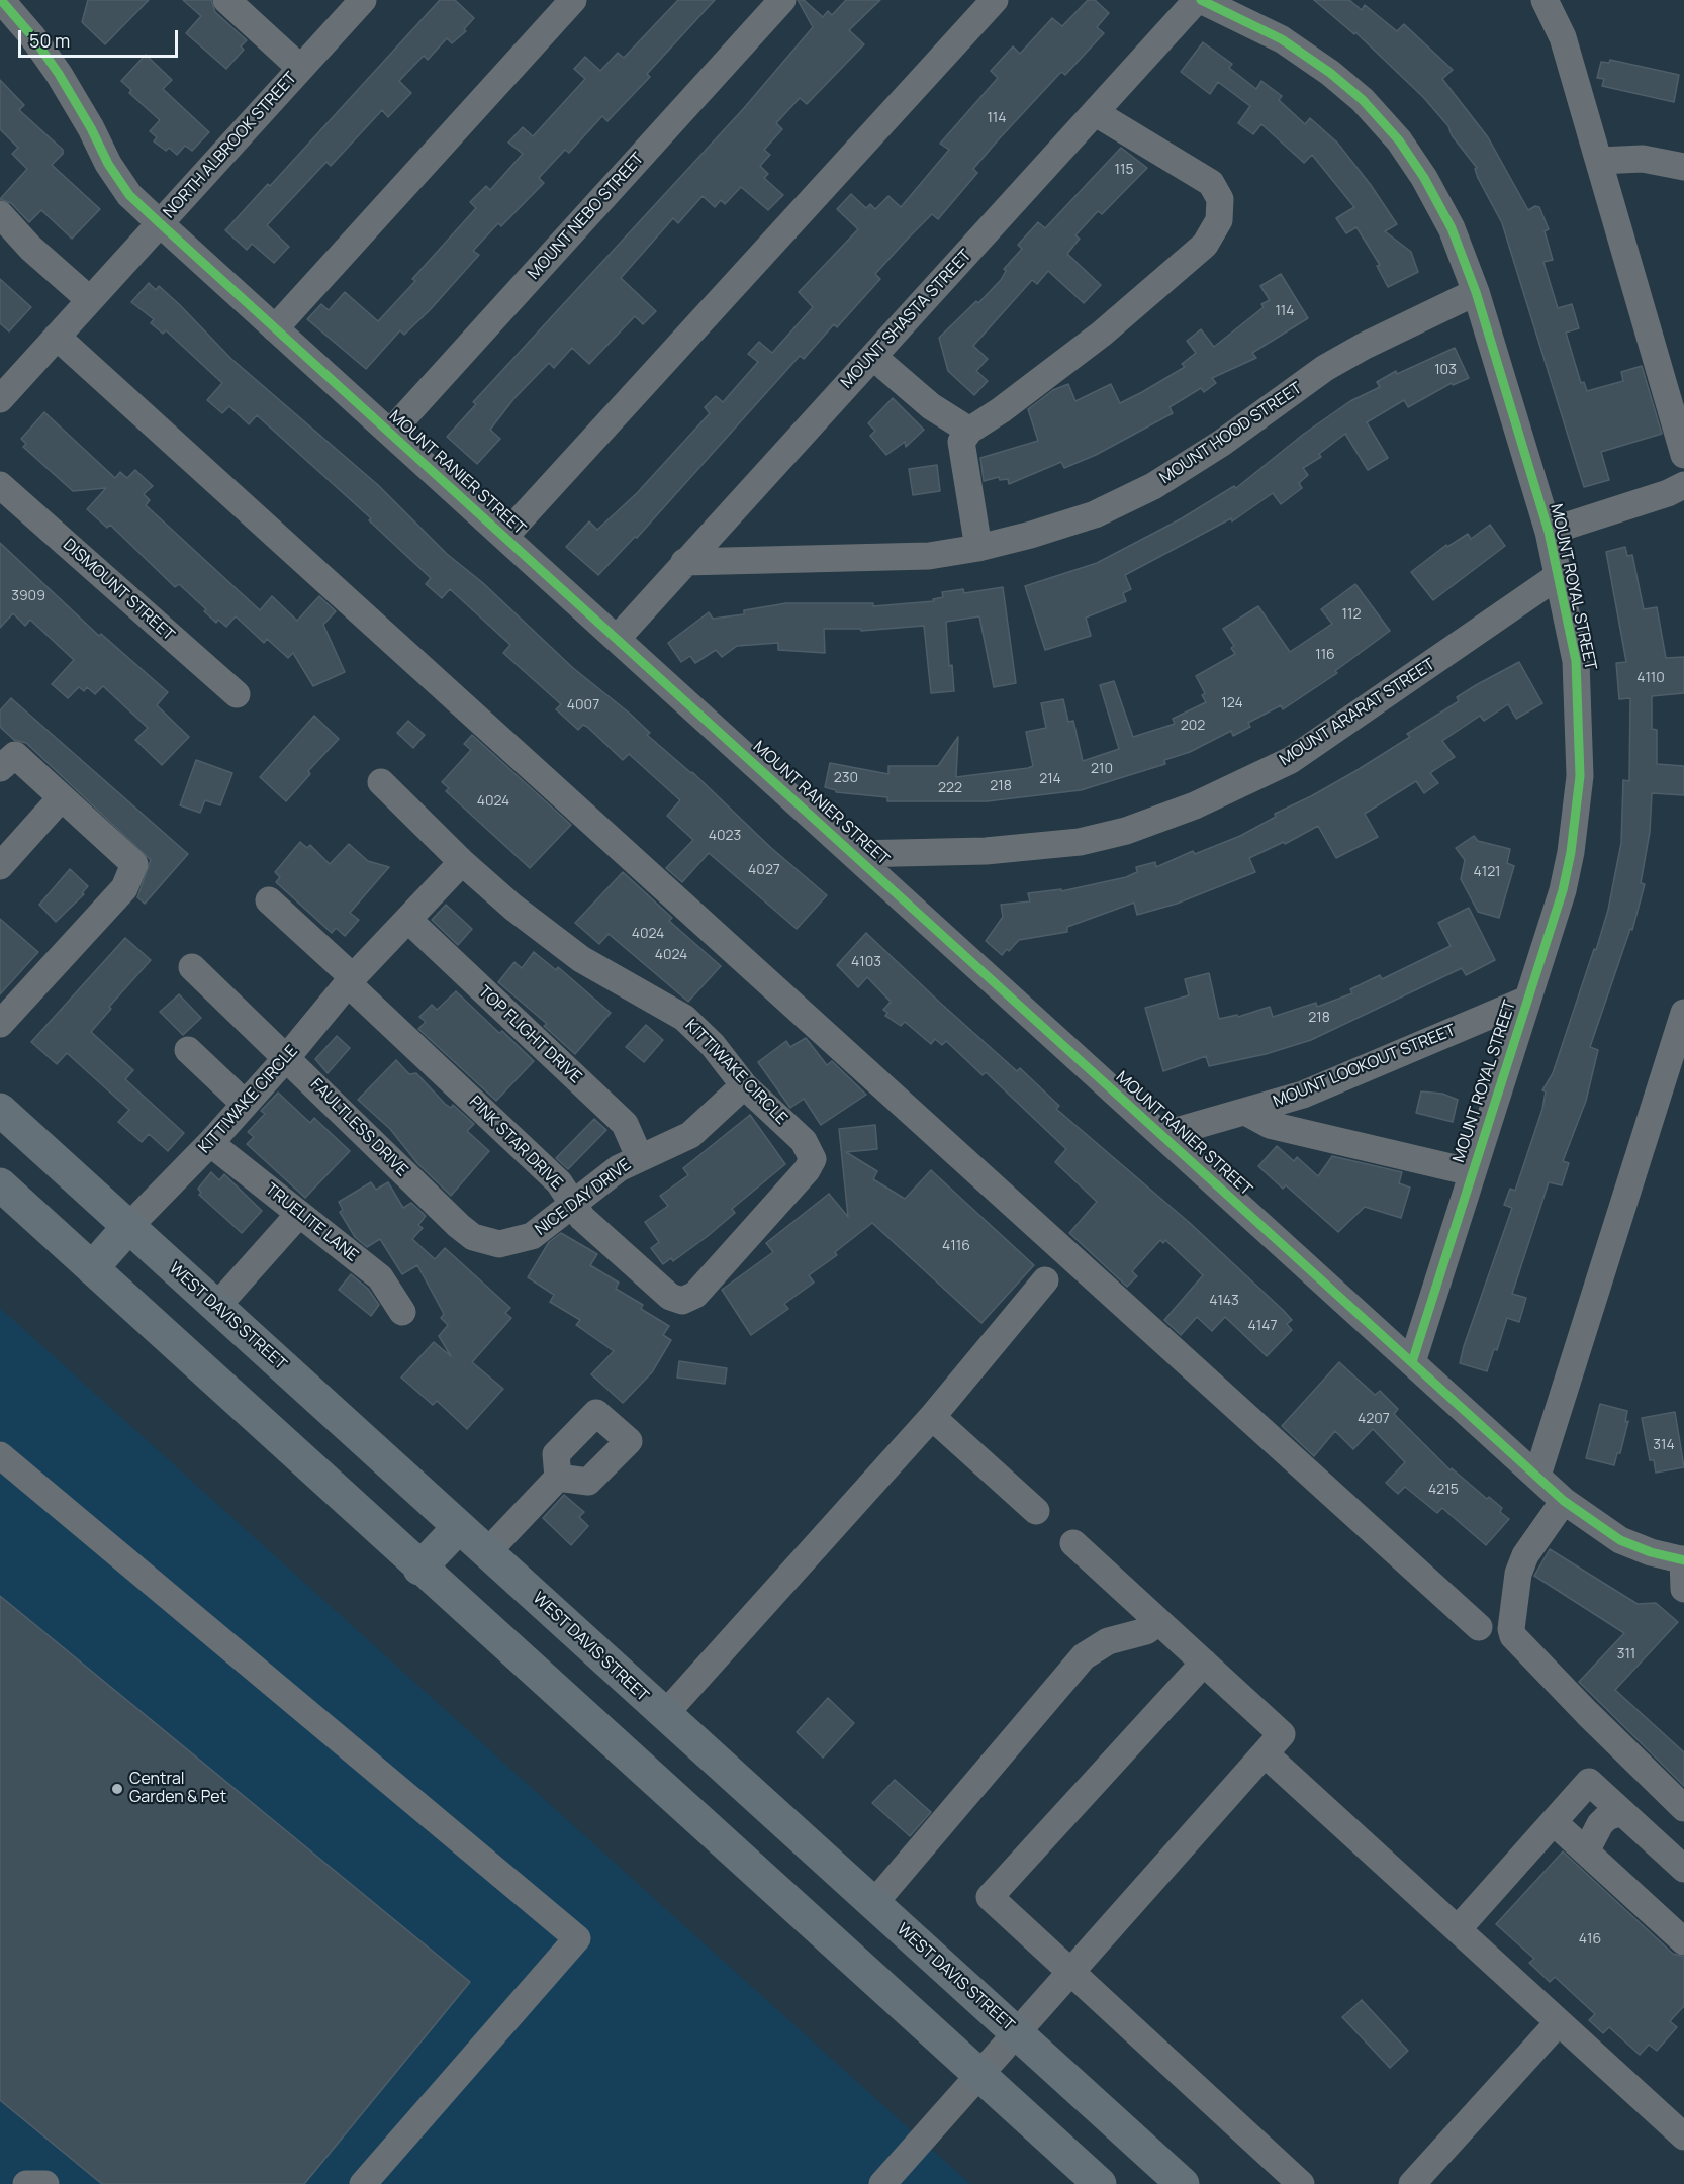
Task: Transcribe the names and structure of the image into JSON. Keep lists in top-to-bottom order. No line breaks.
{"streets":{"main road":["WEST DAVIS STREET"],"street":["NORTH ALBROOK STREET","MOUNT NEBO STREET","MOUNT SHASTA STREET","MOUNT HOOD STREET","MOUNT RANIER STREET","MOUNT ROYAL STREET","DISMOUNT STREET","MOUNT ARARAT STREET","TOP FLIGHT DRIVE","MOUNT LOOKOUT STREET","KITTIWAKE CIRCLE","FAULTLESS DRIVE","PINK STAR DRIVE","NICE DAY DRIVE","TRUELITE LANE"]},"crossings":[["NORTH ALBROOK STREET","MOUNT RANIER STREET"],["MOUNT NEBO STREET","MOUNT RANIER STREET"],["MOUNT SHASTA STREET","MOUNT HOOD STREET"],["MOUNT SHASTA STREET","MOUNT RANIER STREET"],["MOUNT SHASTA STREET","MOUNT ROYAL STREET"],["MOUNT HOOD STREET","MOUNT ROYAL STREET"],["MOUNT RANIER STREET","MOUNT ROYAL STREET"],["MOUNT RANIER STREET","MOUNT ARARAT STREET"],["MOUNT RANIER STREET","MOUNT LOOKOUT STREET"],["MOUNT ROYAL STREET","MOUNT ARARAT STREET"],["MOUNT ROYAL STREET","MOUNT LOOKOUT STREET"],["TOP FLIGHT DRIVE","KITTIWAKE CIRCLE"],["TOP FLIGHT DRIVE","NICE DAY DRIVE"],["KITTIWAKE CIRCLE","FAULTLESS DRIVE"],["KITTIWAKE CIRCLE","PINK STAR DRIVE"],["KITTIWAKE CIRCLE","NICE DAY DRIVE"],["KITTIWAKE CIRCLE","TRUELITE LANE"],["KITTIWAKE CIRCLE","WEST DAVIS STREET"],["FAULTLESS DRIVE","NICE DAY DRIVE"],["PINK STAR DRIVE","NICE DAY DRIVE"]],"places":["Central Garden & Pet"],"house_numbers":["114","115","114","103","3909","112","116","4110","124","4007","202","210","230","214","218","222","4024","4023","4027","4121","4024","4024","4103","218","4116","4143","4147","4207","314","4215","311","416"],"scale_bar":"50 m"}
